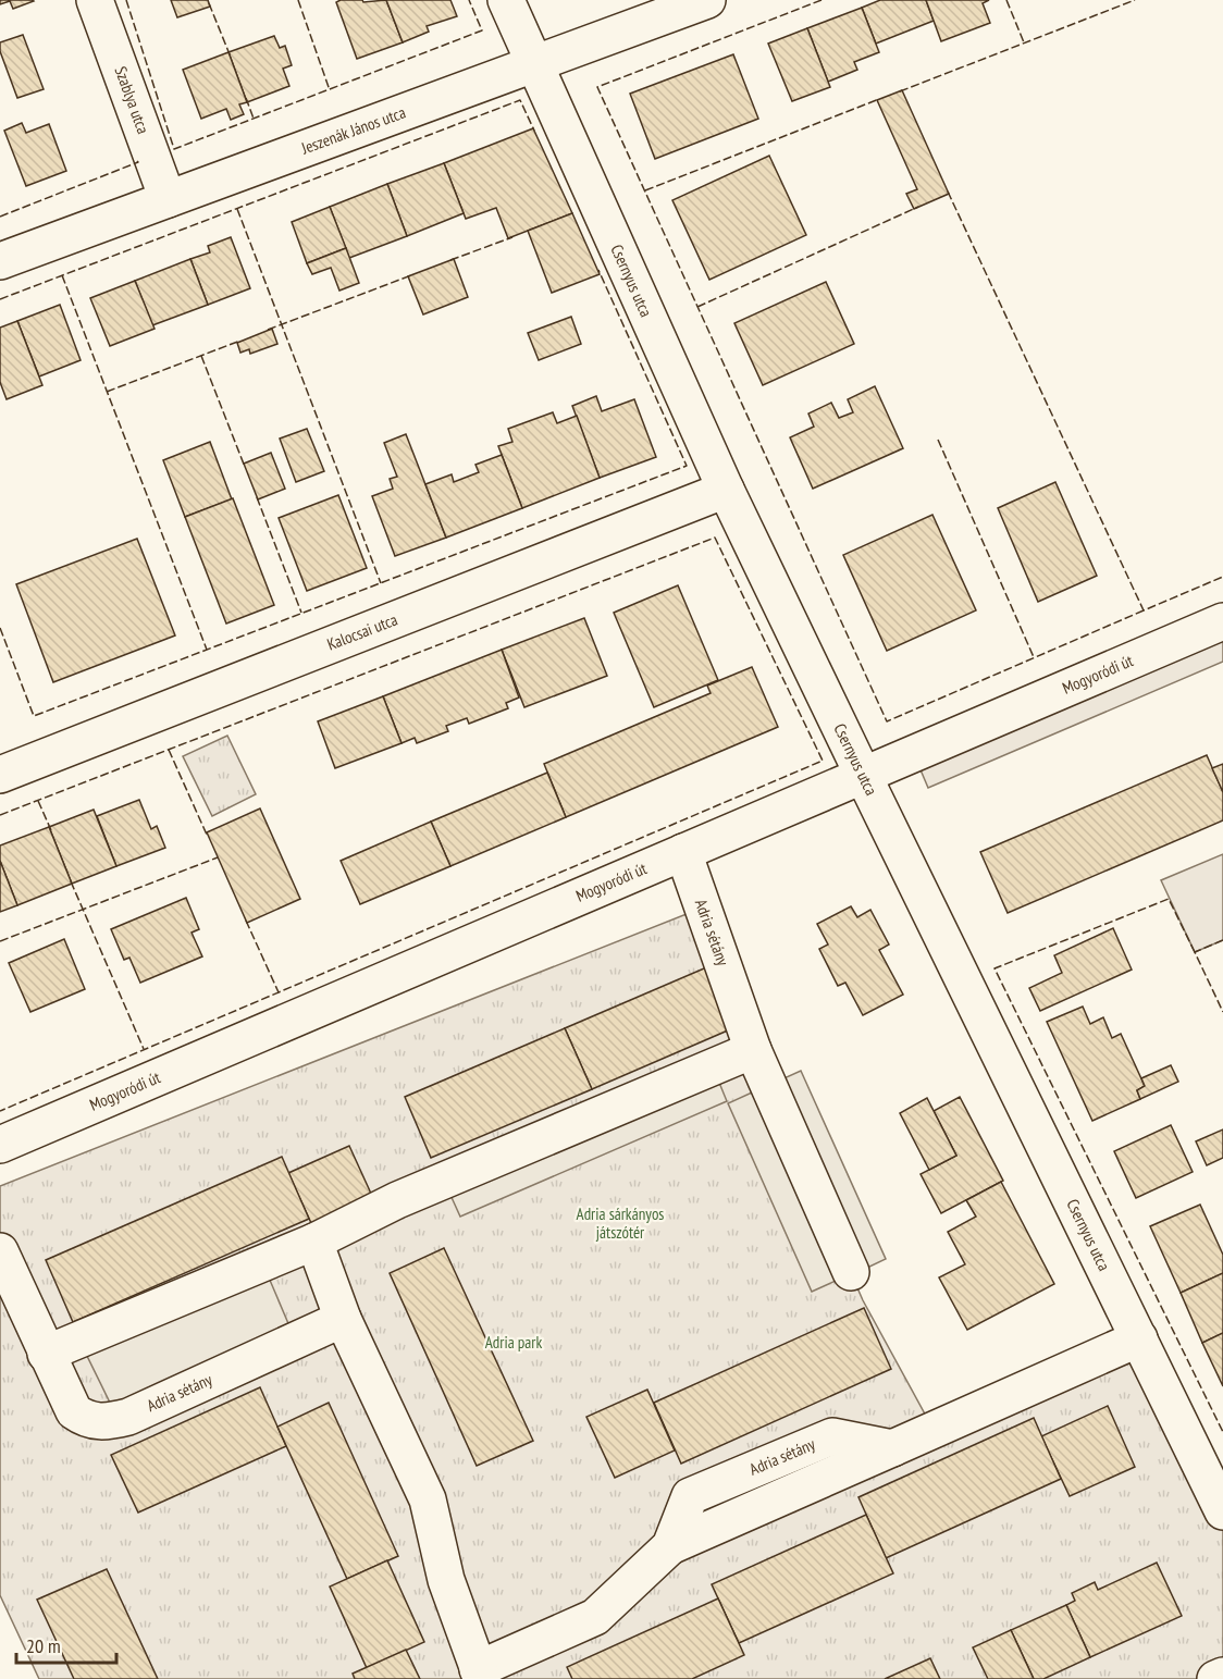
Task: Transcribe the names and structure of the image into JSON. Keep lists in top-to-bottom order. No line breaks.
{"streets":{"street":["Szablya utca","Jeszenák János utca","Csernyus utca","Kalocsai utca","Mogyoródi út","Adria sétány"]},"crossings":[["Szablya utca","Jeszenák János utca"],["Jeszenák János utca","Csernyus utca"],["Csernyus utca","Kalocsai utca"],["Csernyus utca","Mogyoródi út"],["Csernyus utca","Adria sétány"],["Mogyoródi út","Adria sétány"]],"parks":["Adria sárkányos játszótér","Adria park"],"scale_bar":"20 m"}
